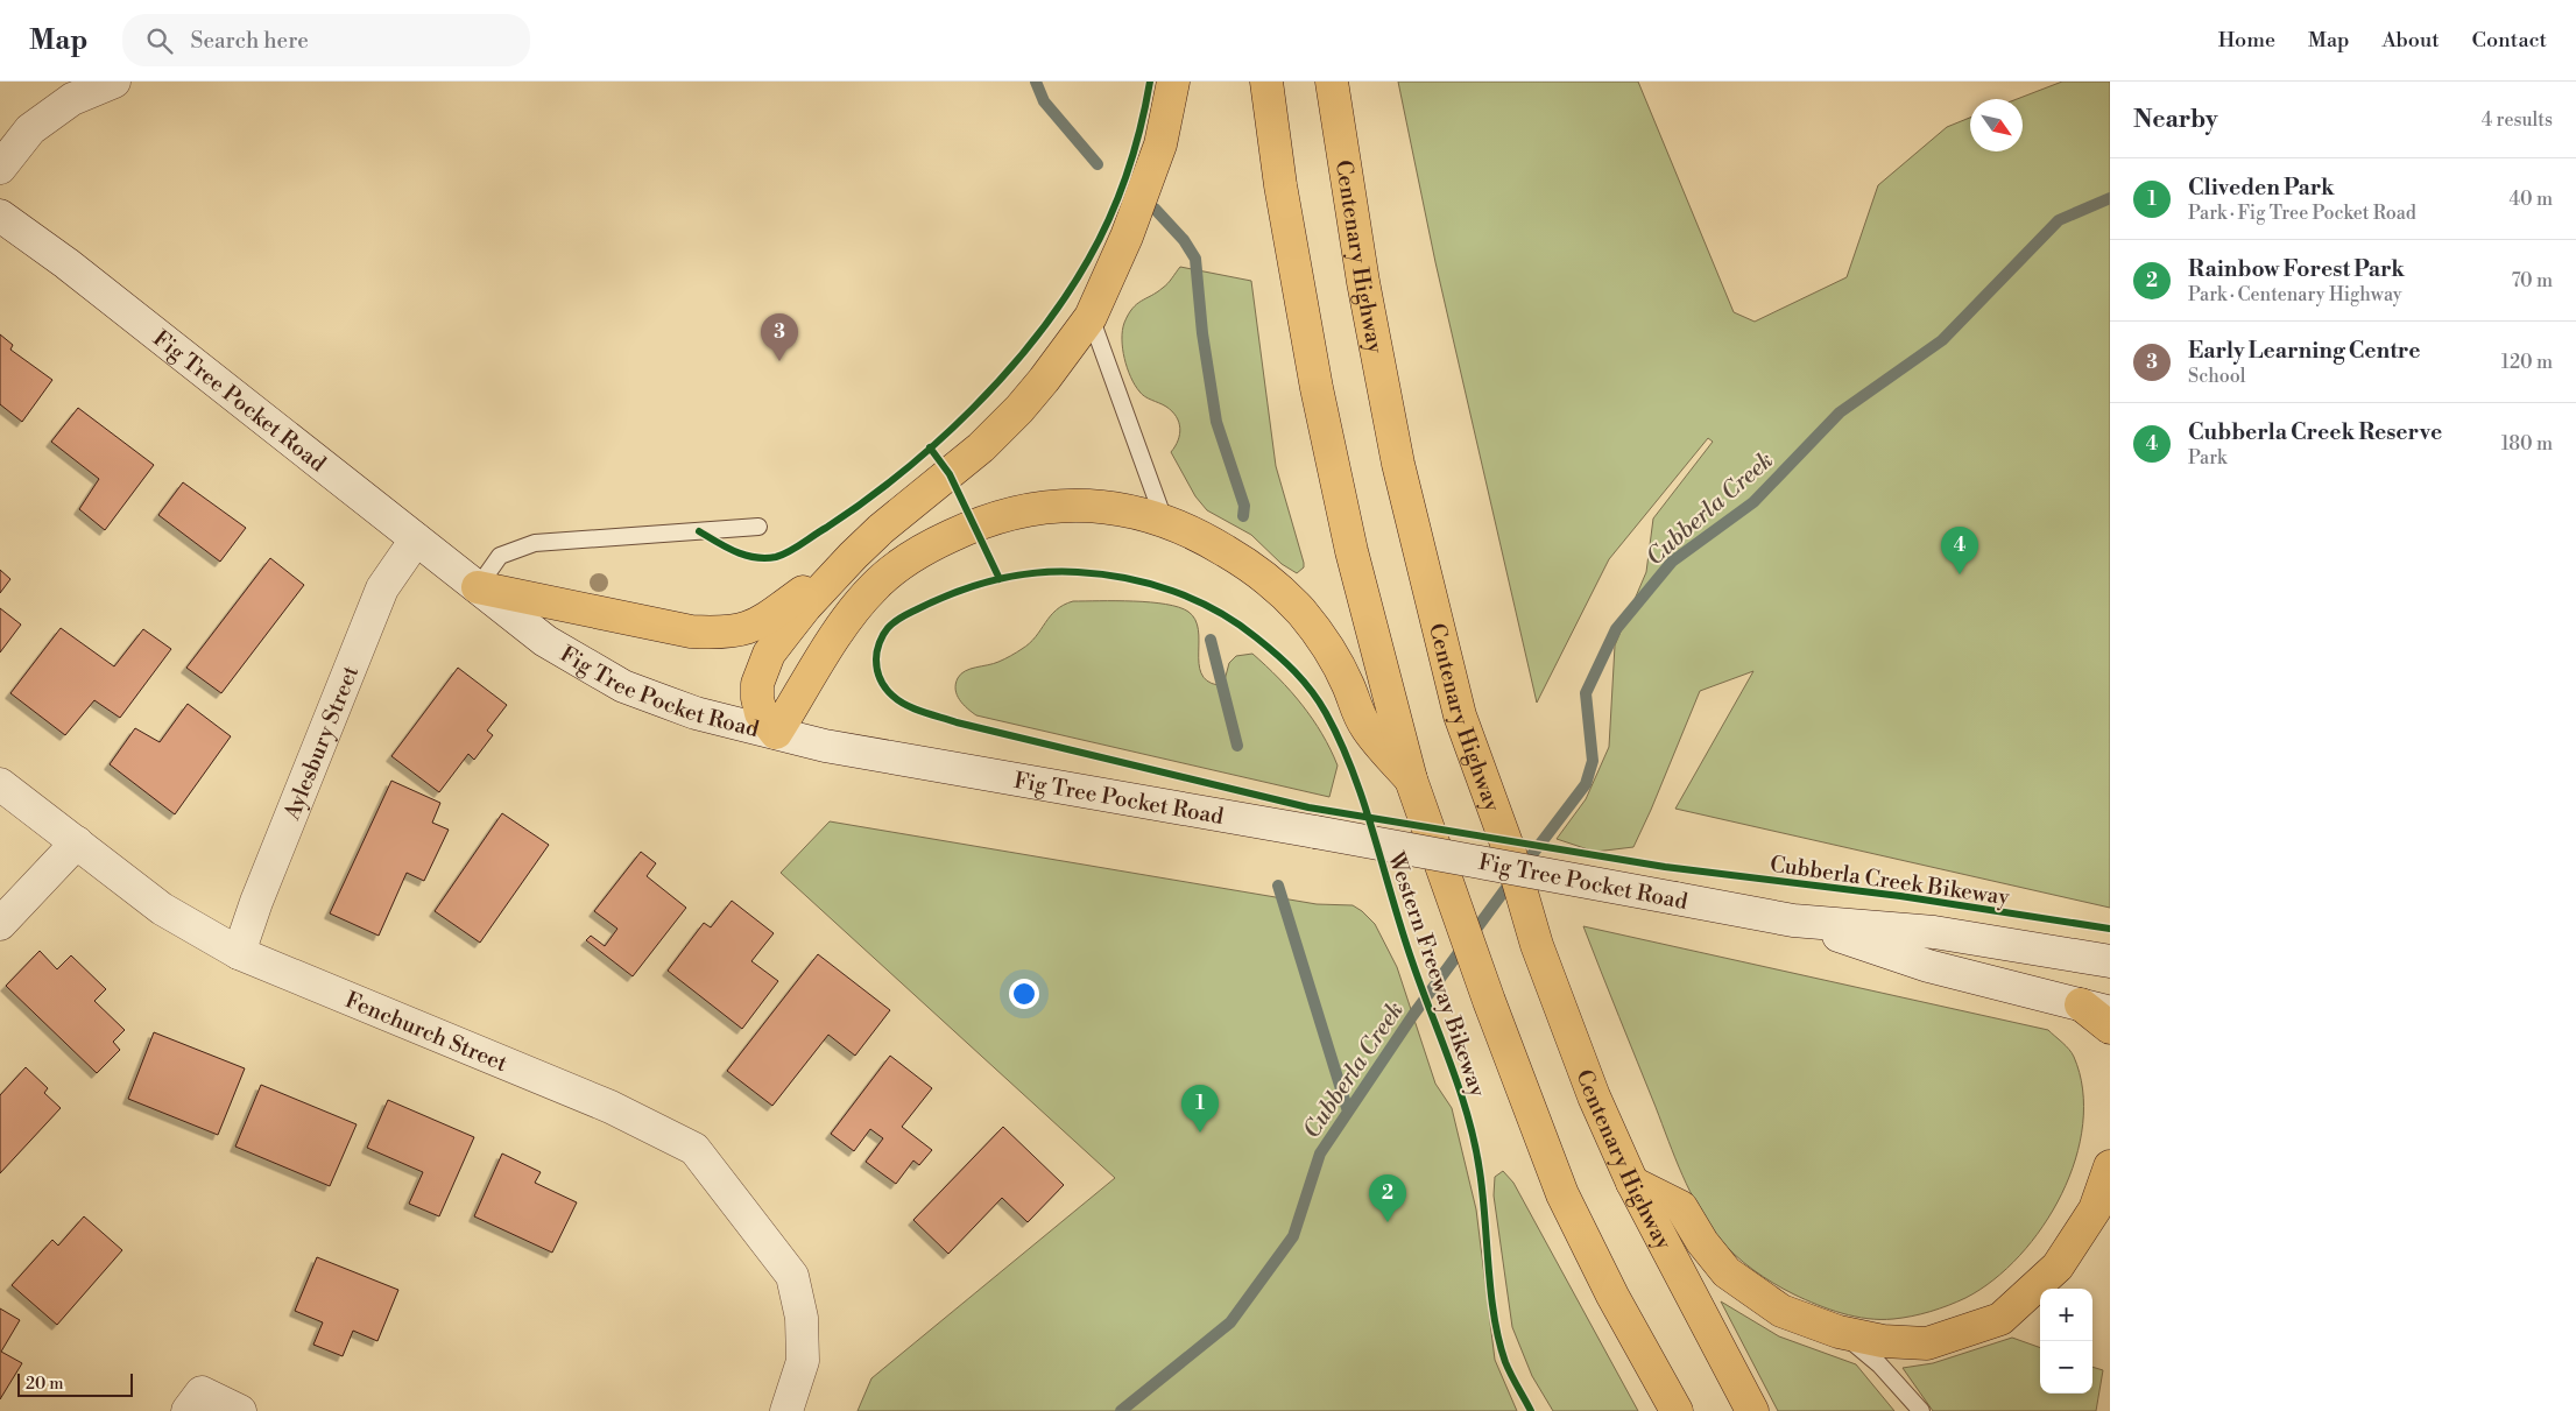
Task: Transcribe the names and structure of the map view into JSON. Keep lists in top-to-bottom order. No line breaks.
{"streets":{"highway":["Centenary Highway"],"main road":["Fig Tree Pocket Road","Aylesbury Street","Fenchurch Street"],"cycle path":["Cubberla Creek Bikeway"]},"crossings":[["Fig Tree Pocket Road","Aylesbury Street"],["Aylesbury Street","Fenchurch Street"]],"water":["Cubberla Creek"],"scale_bar":"20 m","north":"bottom right","page":{"header":"Map","search":"Search here","nav":["Home","Map","About","Contact"],"heading":["Nearby","4 results"],"list":[{"mark":"1","name":"Cliveden Park","note":"Park · Fig Tree Pocket Road","value":"40 m"},{"mark":"2","name":"Rainbow Forest Park","note":"Park · Centenary Highway","value":"70 m"},{"mark":"3","name":"Early Learning Centre","note":"School","value":"120 m"},{"mark":"4","name":"Cubberla Creek Reserve","note":"Park","value":"180 m"}],"pins":["3","4","1","2"],"map_buttons":["+","−"],"scale":"20 m"}}
